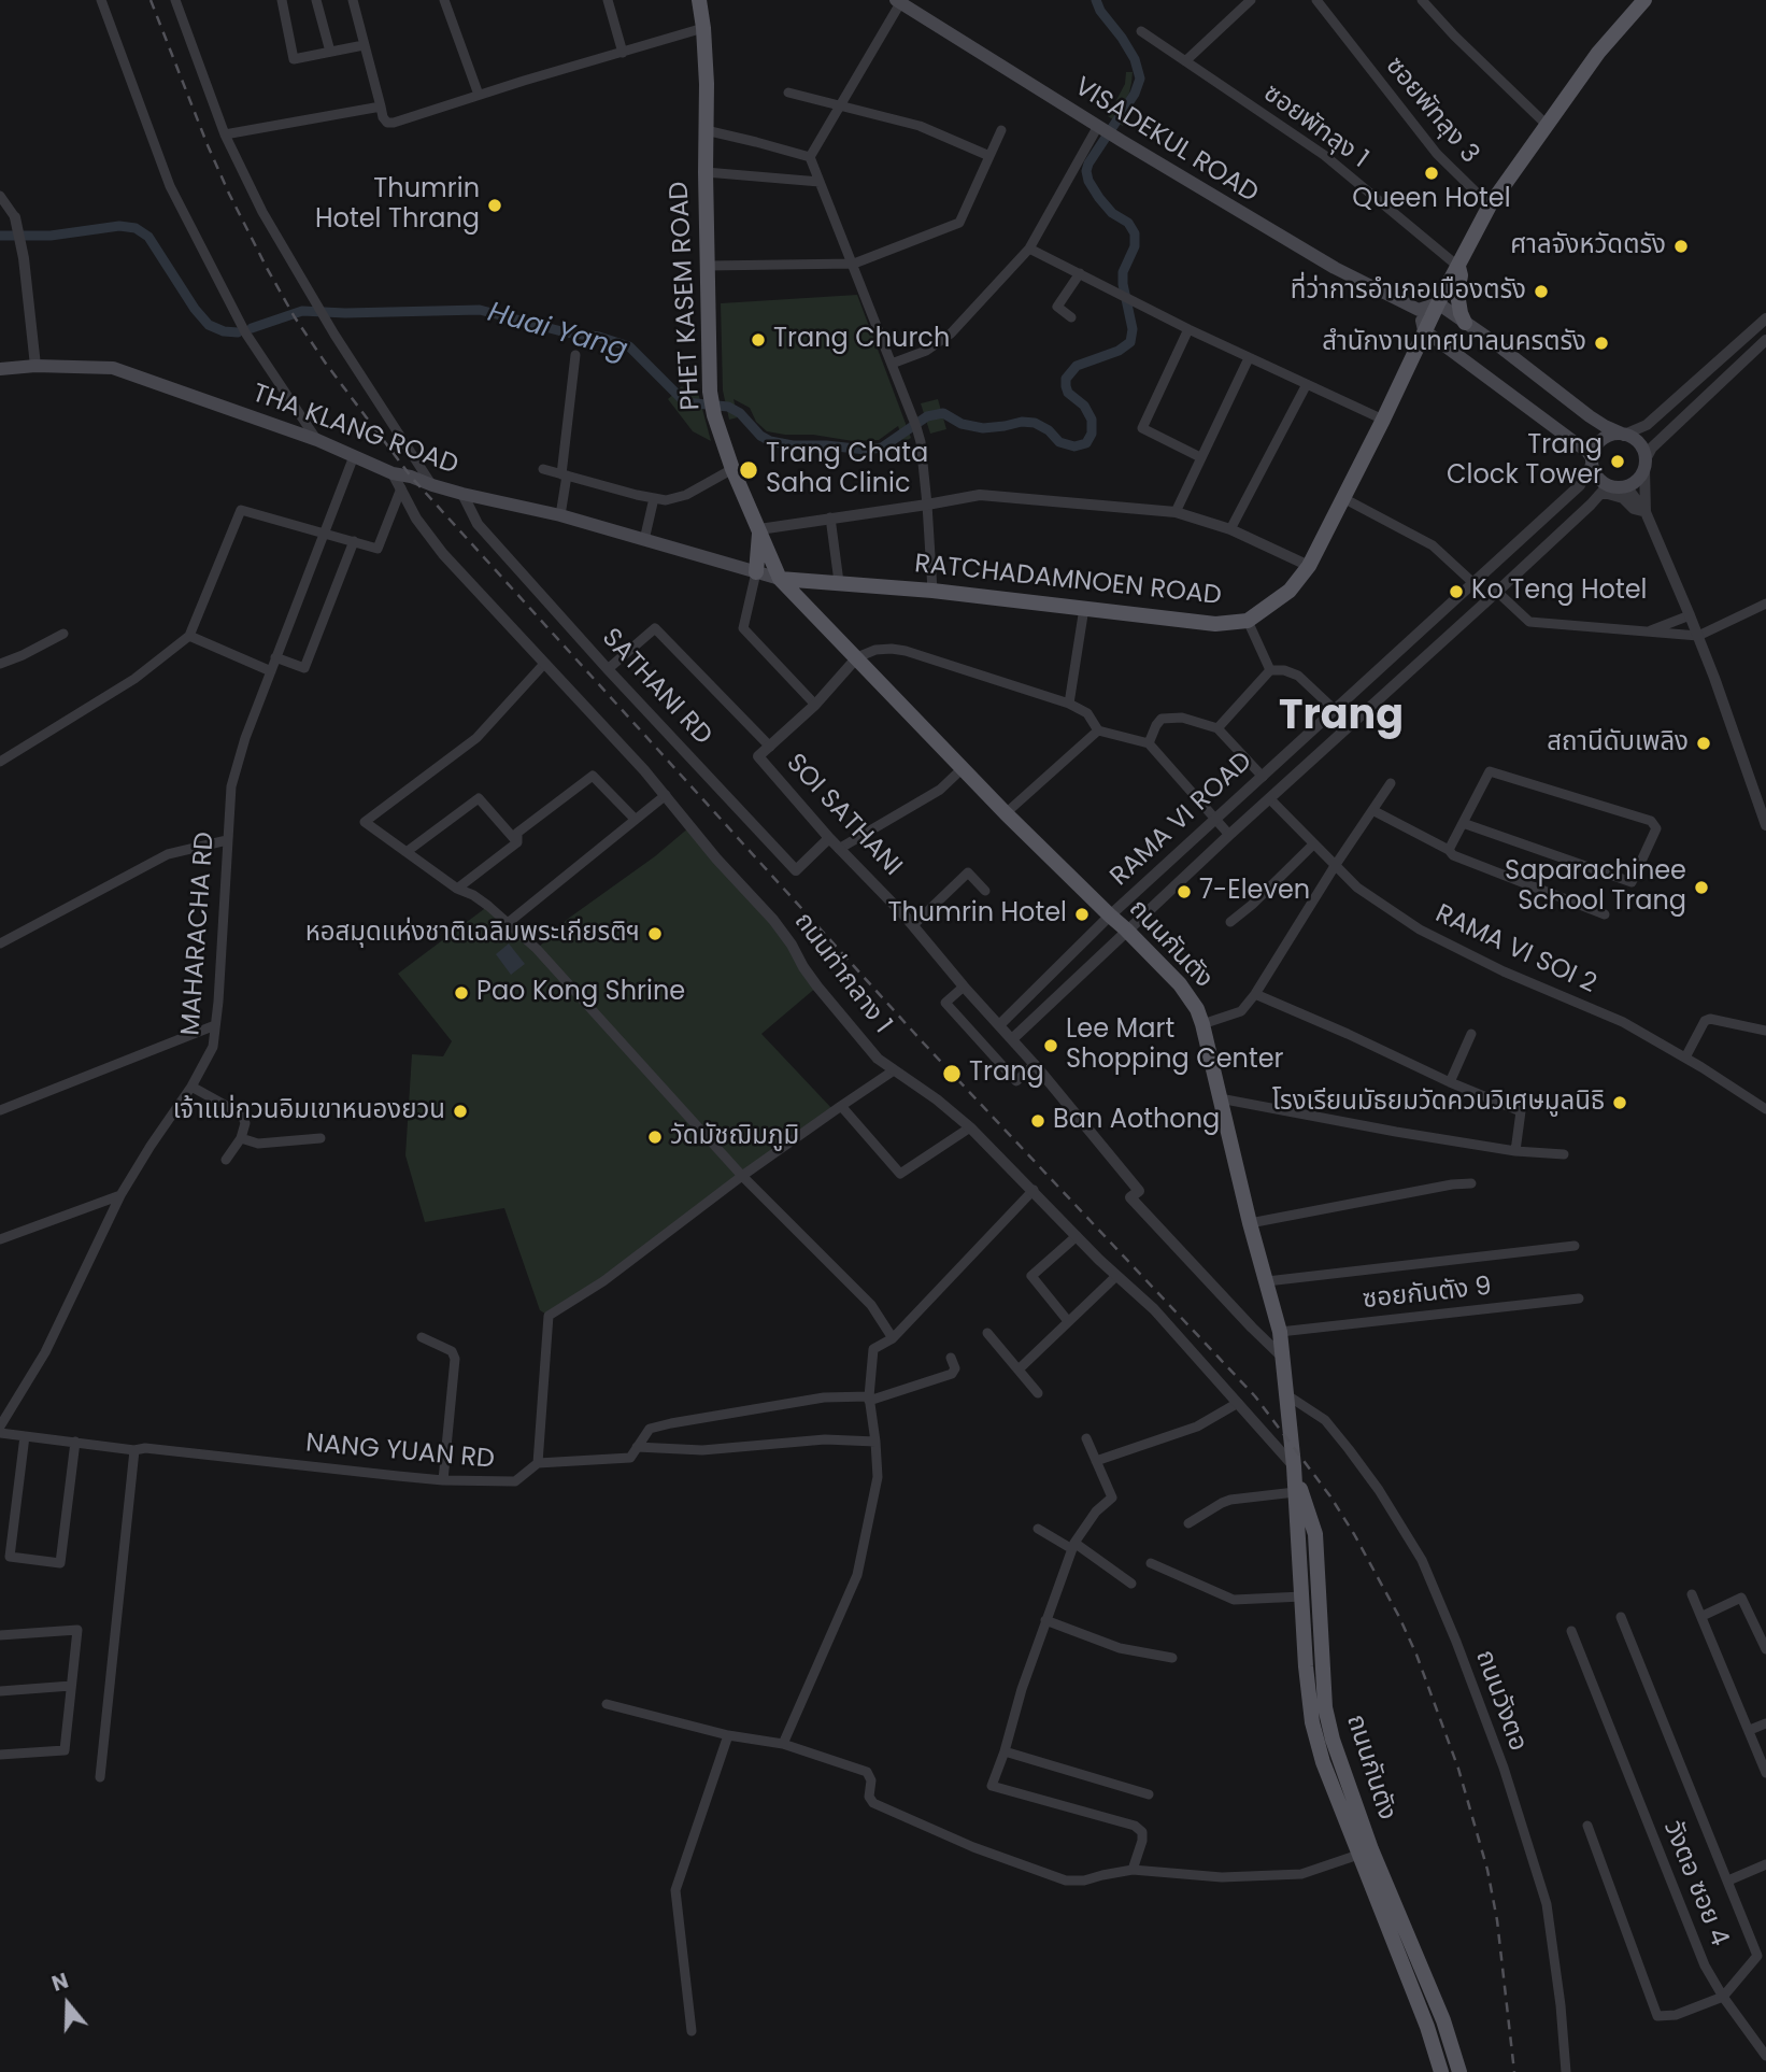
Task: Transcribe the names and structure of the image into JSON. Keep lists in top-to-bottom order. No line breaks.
{"streets":{"main road":["VISADEKUL ROAD","PHET KASEM ROAD","THA KLANG ROAD","RATCHADAMNOEN ROAD","ถนนกันตัง"],"street":["ซอยพัทลุง 3","ซอยพัทลุง 1","SATHANI RD","SOI SATHANI","RAMA VI ROAD","MAHARACHA RD","RAMA VI SOI 2","ถนนท่ากลาง 1","ซอยกันตัง 9","NANG YUAN RD","ถนนวังตอ","วังตอ ซอย 4"]},"crossings":[["ซอยพัทลุง 3","RATCHADAMNOEN ROAD"],["ซอยพัทลุง 1","RATCHADAMNOEN ROAD"],["PHET KASEM ROAD","THA KLANG ROAD"],["PHET KASEM ROAD","RATCHADAMNOEN ROAD"],["PHET KASEM ROAD","ถนนกันตัง"],["THA KLANG ROAD","RATCHADAMNOEN ROAD"],["THA KLANG ROAD","SATHANI RD"],["THA KLANG ROAD","MAHARACHA RD"],["THA KLANG ROAD","ถนนกันตัง"],["THA KLANG ROAD","ถนนท่ากลาง 1"],["RATCHADAMNOEN ROAD","ถนนกันตัง"],["SATHANI RD","SOI SATHANI"],["SOI SATHANI","RAMA VI ROAD"],["SOI SATHANI","ถนนกันตัง"],["RAMA VI ROAD","ถนนกันตัง"],["RAMA VI ROAD","RAMA VI SOI 2"],["ถนนกันตัง","ถนนท่ากลาง 1"],["ถนนกันตัง","ซอยกันตัง 9"],["ถนนกันตัง","ถนนวังตอ"]],"districts":["Trang"],"water":["Huai Yang"],"places":["Queen Hotel","Thumrin Hotel Thrang","ศาลจังหวัดตรัง","ที่ว่าการอำเภอเมืองตรัง","Trang Church","สำนักงานเทศบาลนครตรัง","Trang Clock Tower","Trang Chata Saha Clinic","Ko Teng Hotel","สถานีดับเพลิง","Saparachinee School Trang","7-Eleven","Thumrin Hotel","หอสมุดแห่งชาติเฉลิมพระเกียรติฯ","Pao Kong Shrine","Lee Mart Shopping Center","Trang","โรงเรียนมัธยมวัดควนวิเศษมูลนิธิ","เจ้าเเม่กวนอิมเขาหนองยวน","Ban Aothong","วัดมัชฌิมภูมิ"],"north":"top"}
